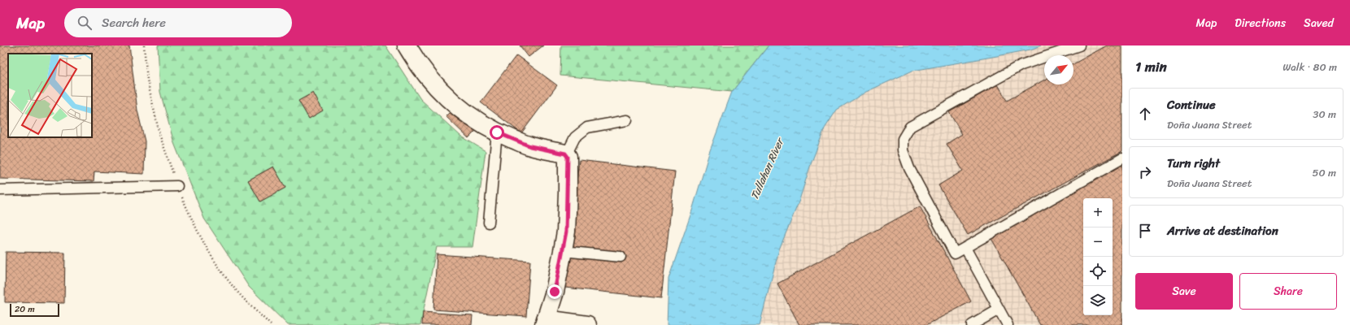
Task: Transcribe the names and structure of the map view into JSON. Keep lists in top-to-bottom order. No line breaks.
{"water":["Tullahan River"],"scale_bar":"20 m","north":"top right","page":{"header":"Map","search":"Search here","nav":["Map","Directions","Saved"],"heading":["1 min","Walk · 80 m"],"list":[["Continue","Doña Juana Street","30 m"],["Turn right","Doña Juana Street","50 m"],"Arrive at destination"],"map_buttons":["+","−"],"buttons":["Save","Share"],"scale":"20 m"}}
